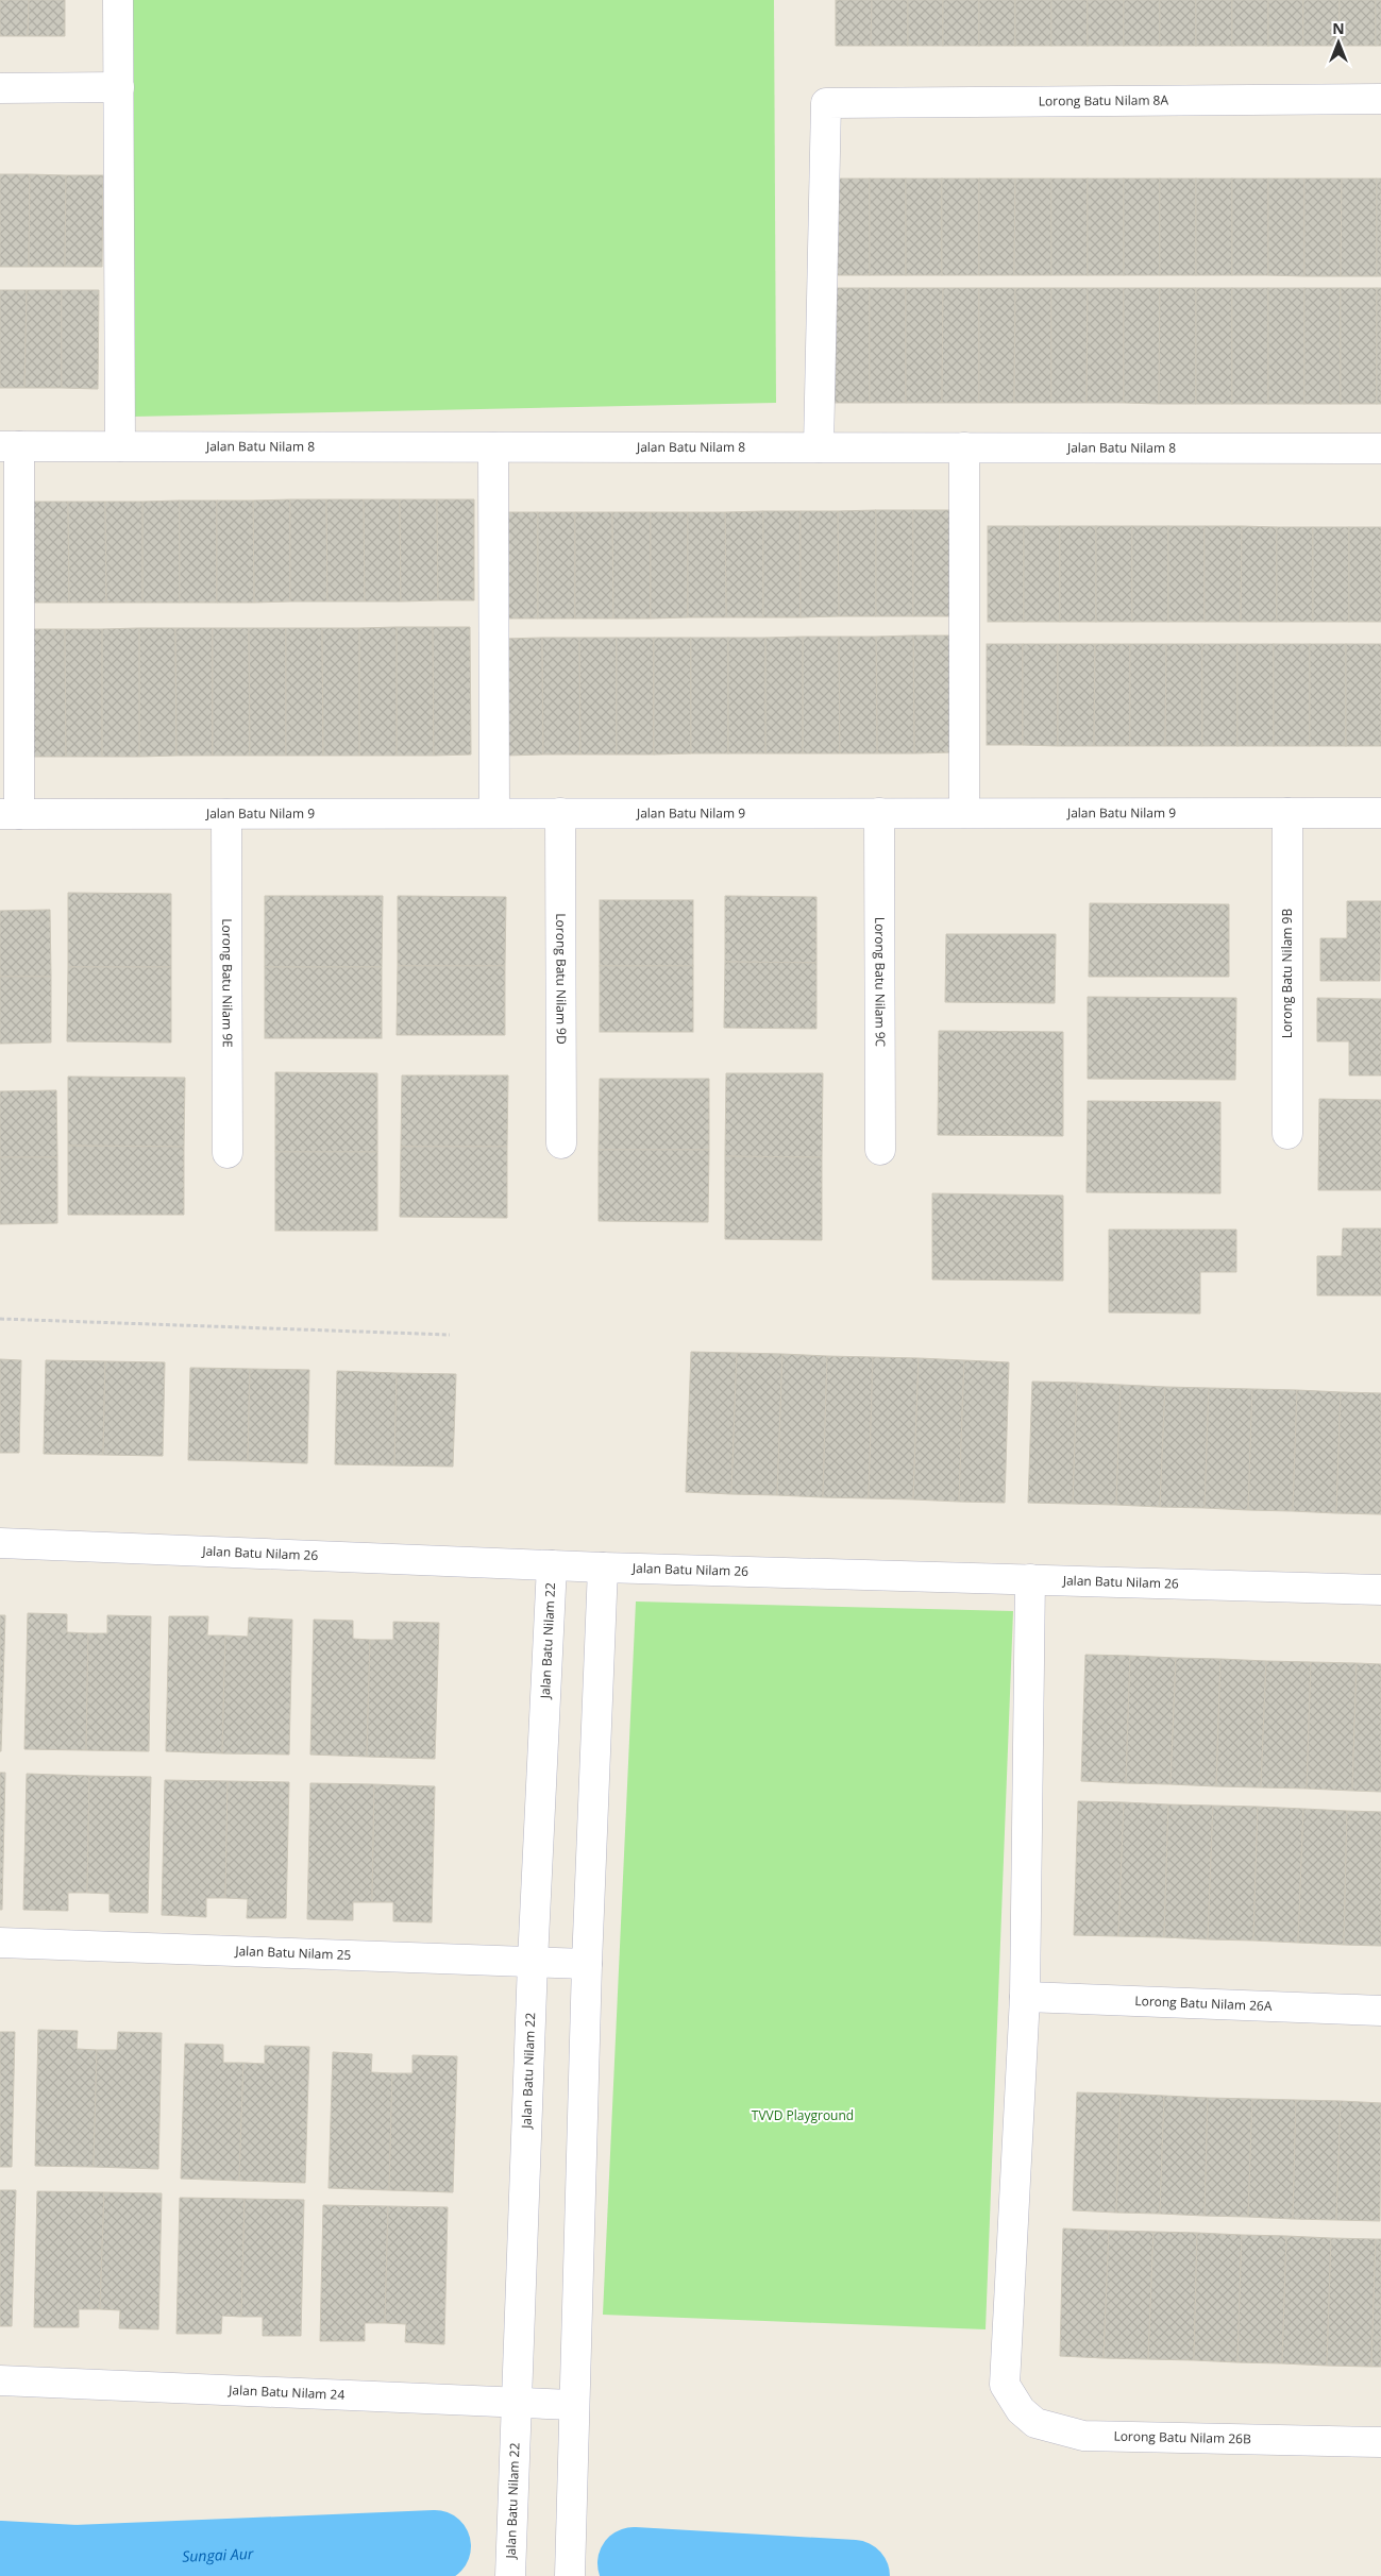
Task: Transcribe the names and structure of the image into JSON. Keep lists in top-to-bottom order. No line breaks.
{"streets":{"street":["Lorong Batu Nilam 8A","Jalan Batu Nilam 8","Jalan Batu Nilam 9","Lorong Batu Nilam 9B","Lorong Batu Nilam 9D","Lorong Batu Nilam 9C","Lorong Batu Nilam 9E","Jalan Batu Nilam 26","Jalan Batu Nilam 22","Jalan Batu Nilam 25","Lorong Batu Nilam 26A","Jalan Batu Nilam 24","Lorong Batu Nilam 26B"]},"crossings":[["Lorong Batu Nilam 8A","Jalan Batu Nilam 8"],["Jalan Batu Nilam 9","Lorong Batu Nilam 9B"],["Jalan Batu Nilam 9","Lorong Batu Nilam 9D"],["Jalan Batu Nilam 9","Lorong Batu Nilam 9C"],["Jalan Batu Nilam 9","Lorong Batu Nilam 9E"],["Jalan Batu Nilam 26","Jalan Batu Nilam 22"],["Jalan Batu Nilam 22","Jalan Batu Nilam 25"],["Jalan Batu Nilam 22","Jalan Batu Nilam 24"],["Lorong Batu Nilam 26A","Lorong Batu Nilam 26B"]],"water":["Sungai Aur"],"parks":["TVVD Playground"],"north":"top"}
